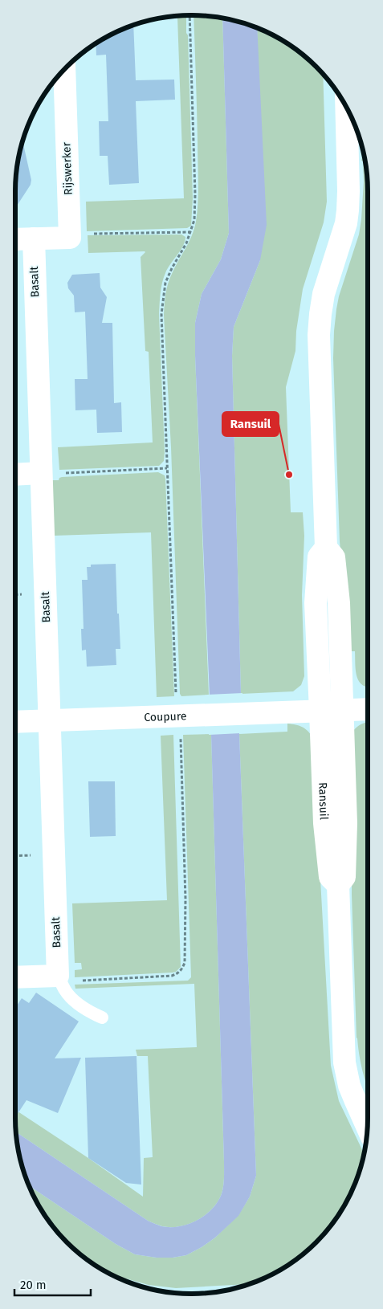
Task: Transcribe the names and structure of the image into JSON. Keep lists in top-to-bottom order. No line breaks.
{"streets":{"street":["Rijswerker","Basalt","Coupure","Ransuil"]},"crossings":[["Rijswerker","Basalt"],["Basalt","Coupure"],["Coupure","Ransuil"]],"places":["Ransuil"],"scale_bar":"20 m"}
